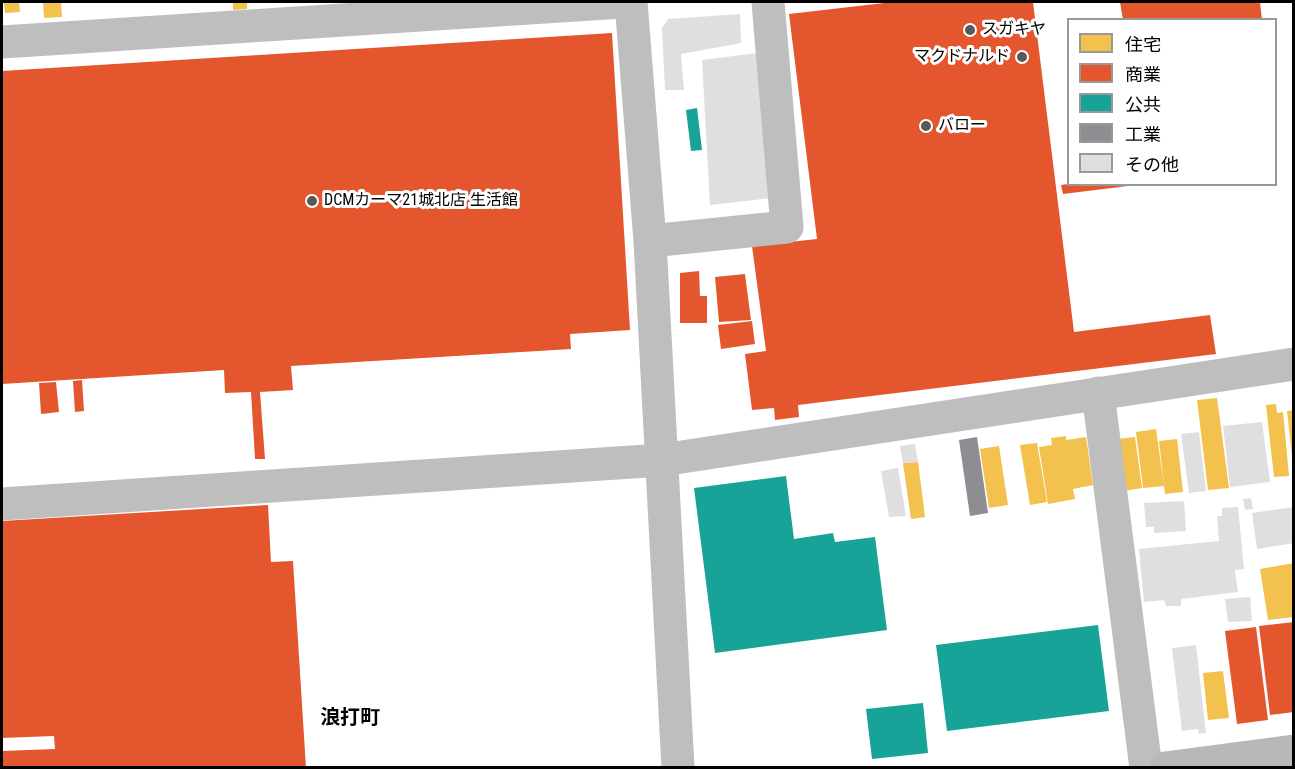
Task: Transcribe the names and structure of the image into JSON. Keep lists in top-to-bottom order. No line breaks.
{"districts":["浪打町"],"places":["スガキヤ","マクドナルド","バロー","DCMカーマ21城北店 生活館"],"legend":["住宅","商業","公共","工業","その他"]}
